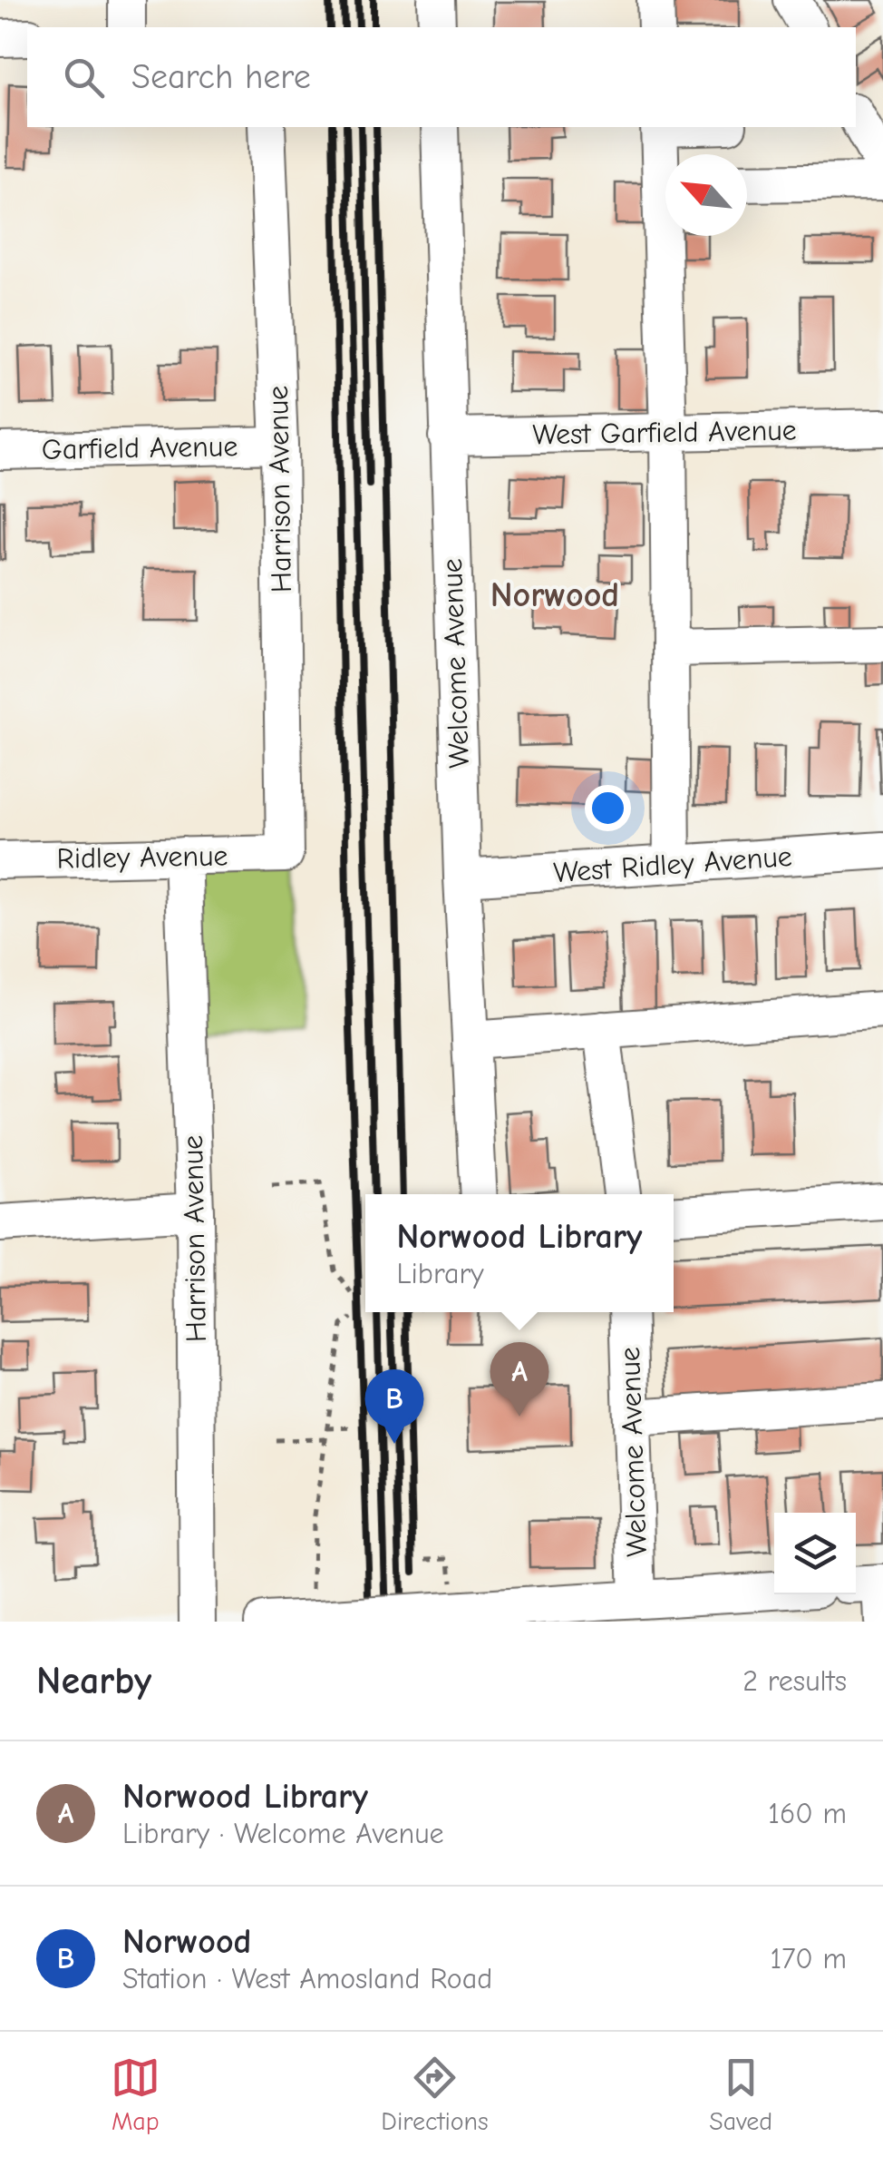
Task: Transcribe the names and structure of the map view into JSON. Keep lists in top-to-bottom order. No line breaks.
{"streets":{"street":["West Garfield Avenue","Garfield Avenue","Harrison Avenue","Welcome Avenue","Ridley Avenue","West Ridley Avenue"]},"crossings":[["West Garfield Avenue","Welcome Avenue"],["Garfield Avenue","Harrison Avenue"],["Harrison Avenue","Ridley Avenue"],["Welcome Avenue","West Ridley Avenue"]],"districts":["Norwood"],"north":"top left","page":{"search":"Search here","popup":["Norwood Library","Library"],"pins":["A","B"],"heading":["Nearby","2 results"],"list":[{"mark":"A","name":"Norwood Library","note":"Library · Welcome Avenue","value":"160 m"},{"mark":"B","name":"Norwood","note":"Station · West Amosland Road","value":"170 m"}],"nav":["Map","Directions","Saved"]}}
